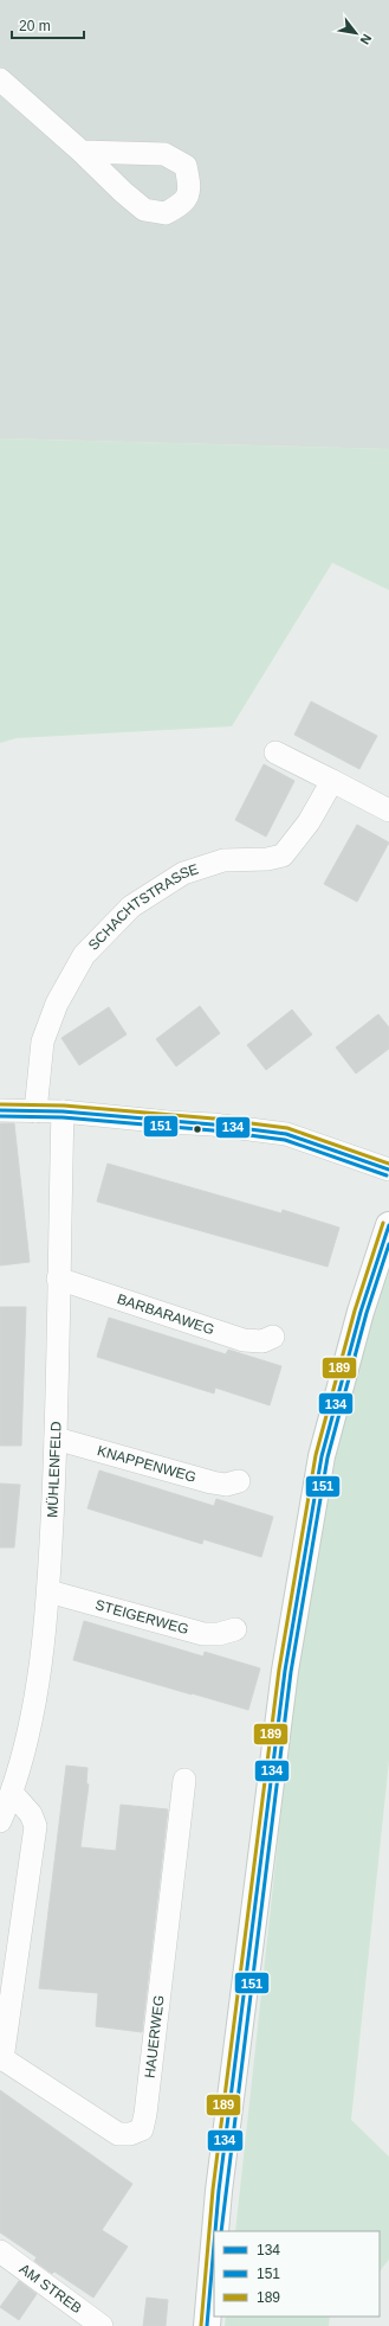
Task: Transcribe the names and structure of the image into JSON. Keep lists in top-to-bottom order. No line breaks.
{"streets":{"street":["SCHACHTSTRASSE","BARBARAWEG","KNAPPENWEG","MÜHLENFELD","STEIGERWEG","HAUERWEG","AM STREB"]},"crossings":[["BARBARAWEG","MÜHLENFELD"],["KNAPPENWEG","MÜHLENFELD"],["MÜHLENFELD","STEIGERWEG"]],"lines":["transit line 189","transit line 134","transit line 151"],"legend":["134","151","189"],"scale_bar":"20 m","north":"bottom right"}
